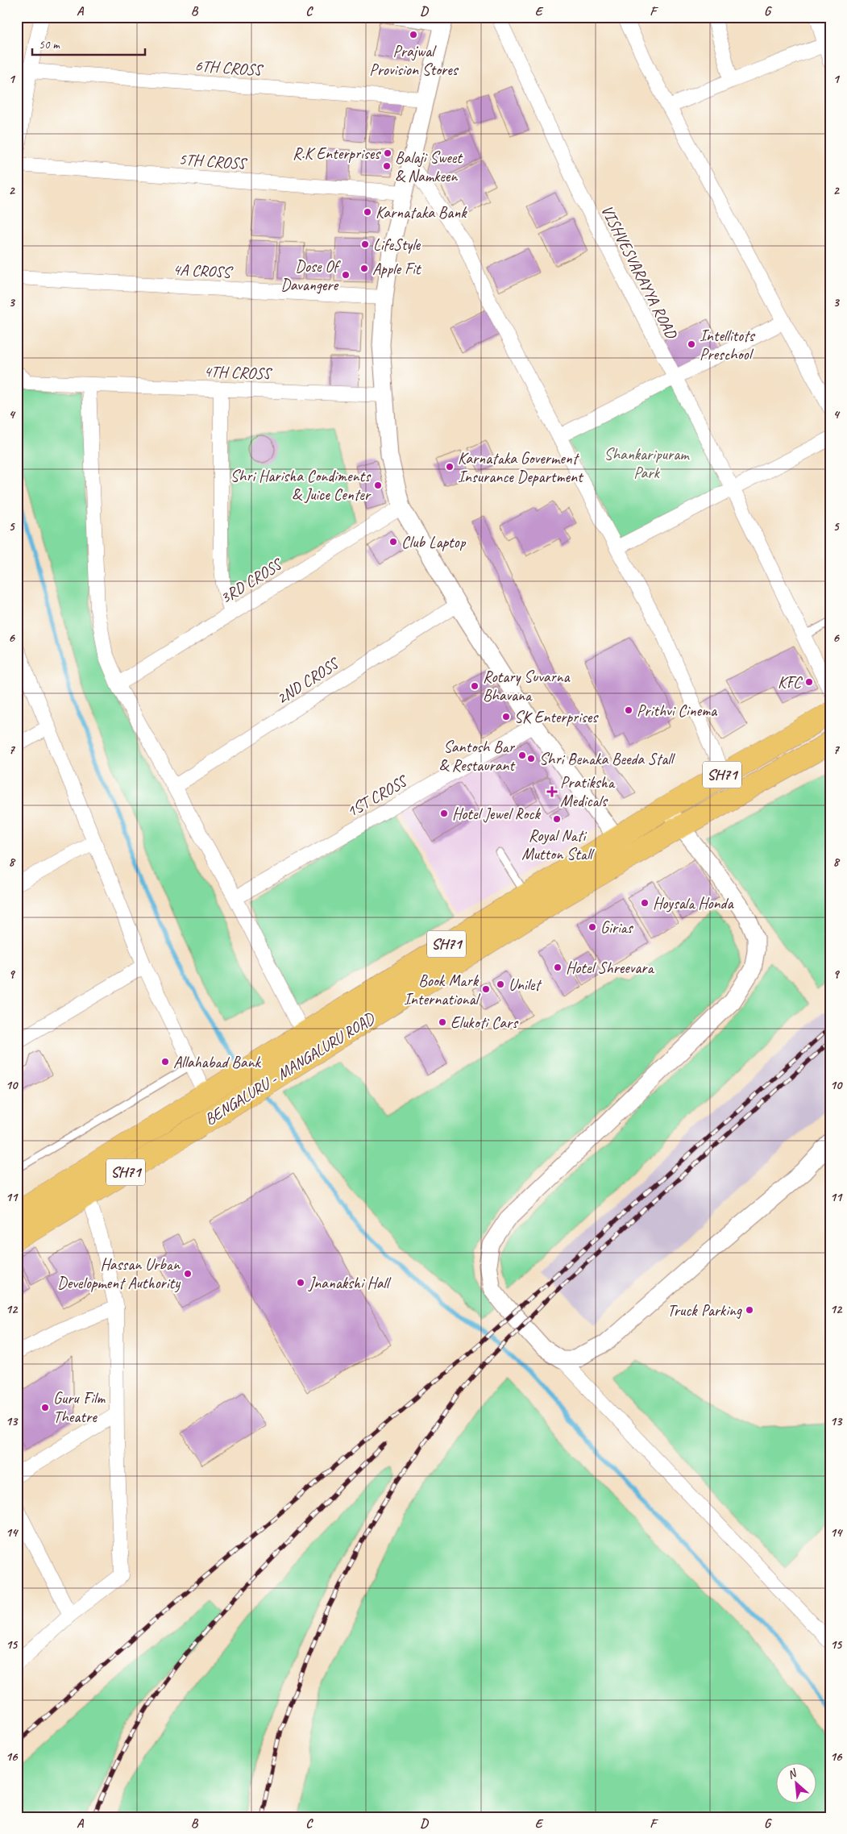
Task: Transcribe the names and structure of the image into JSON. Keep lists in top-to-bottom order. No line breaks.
{"streets":{"main road":["SH71","BENGALURU - MANGALURU ROAD"],"street":["6TH CROSS","5TH CROSS","4A CROSS","VISHVESVARAYYA ROAD","4TH CROSS","3RD CROSS","2ND CROSS","1ST CROSS"]},"crossings":[["SH71","BENGALURU - MANGALURU ROAD"]],"parks":["Shankaripuram Park"],"places":{"other":["Prajwal Provision Stores","R.K Enterprises","Balaji Sweet & Namkeen","Karnataka Bank","LifeStyle","Apple Fit","Dose Of Davangere","Intellitots Preschool","Karnataka Goverment Insurance Department","Shri Harisha Condiments & Juice Center","Club Laptop","KFC","Rotary Suvarna Bhavana","Prithvi Cinema","SK Enterprises","Santosh Bar & Restaurant","Shri Benaka Beeda Stall","Hotel Jewel Rock","Royal Nati Mutton Stall","Hoysala Honda","Girias","Hotel Shreevara","Unilet","Book Mark International","Elukoti Cars","Allahabad Bank","Hassan Urban Development Authority","Jnanakshi Hall","Truck Parking","Guru Film Theatre"],"health":["Pratiksha Medicals"]},"scale_bar":"50 m","north":"top left","grid":{"columns":["A","B","C","D","E","F","G"],"rows":["1","2","3","4","5","6","7","8","9","10","11","12","13","14","15","16"]}}
